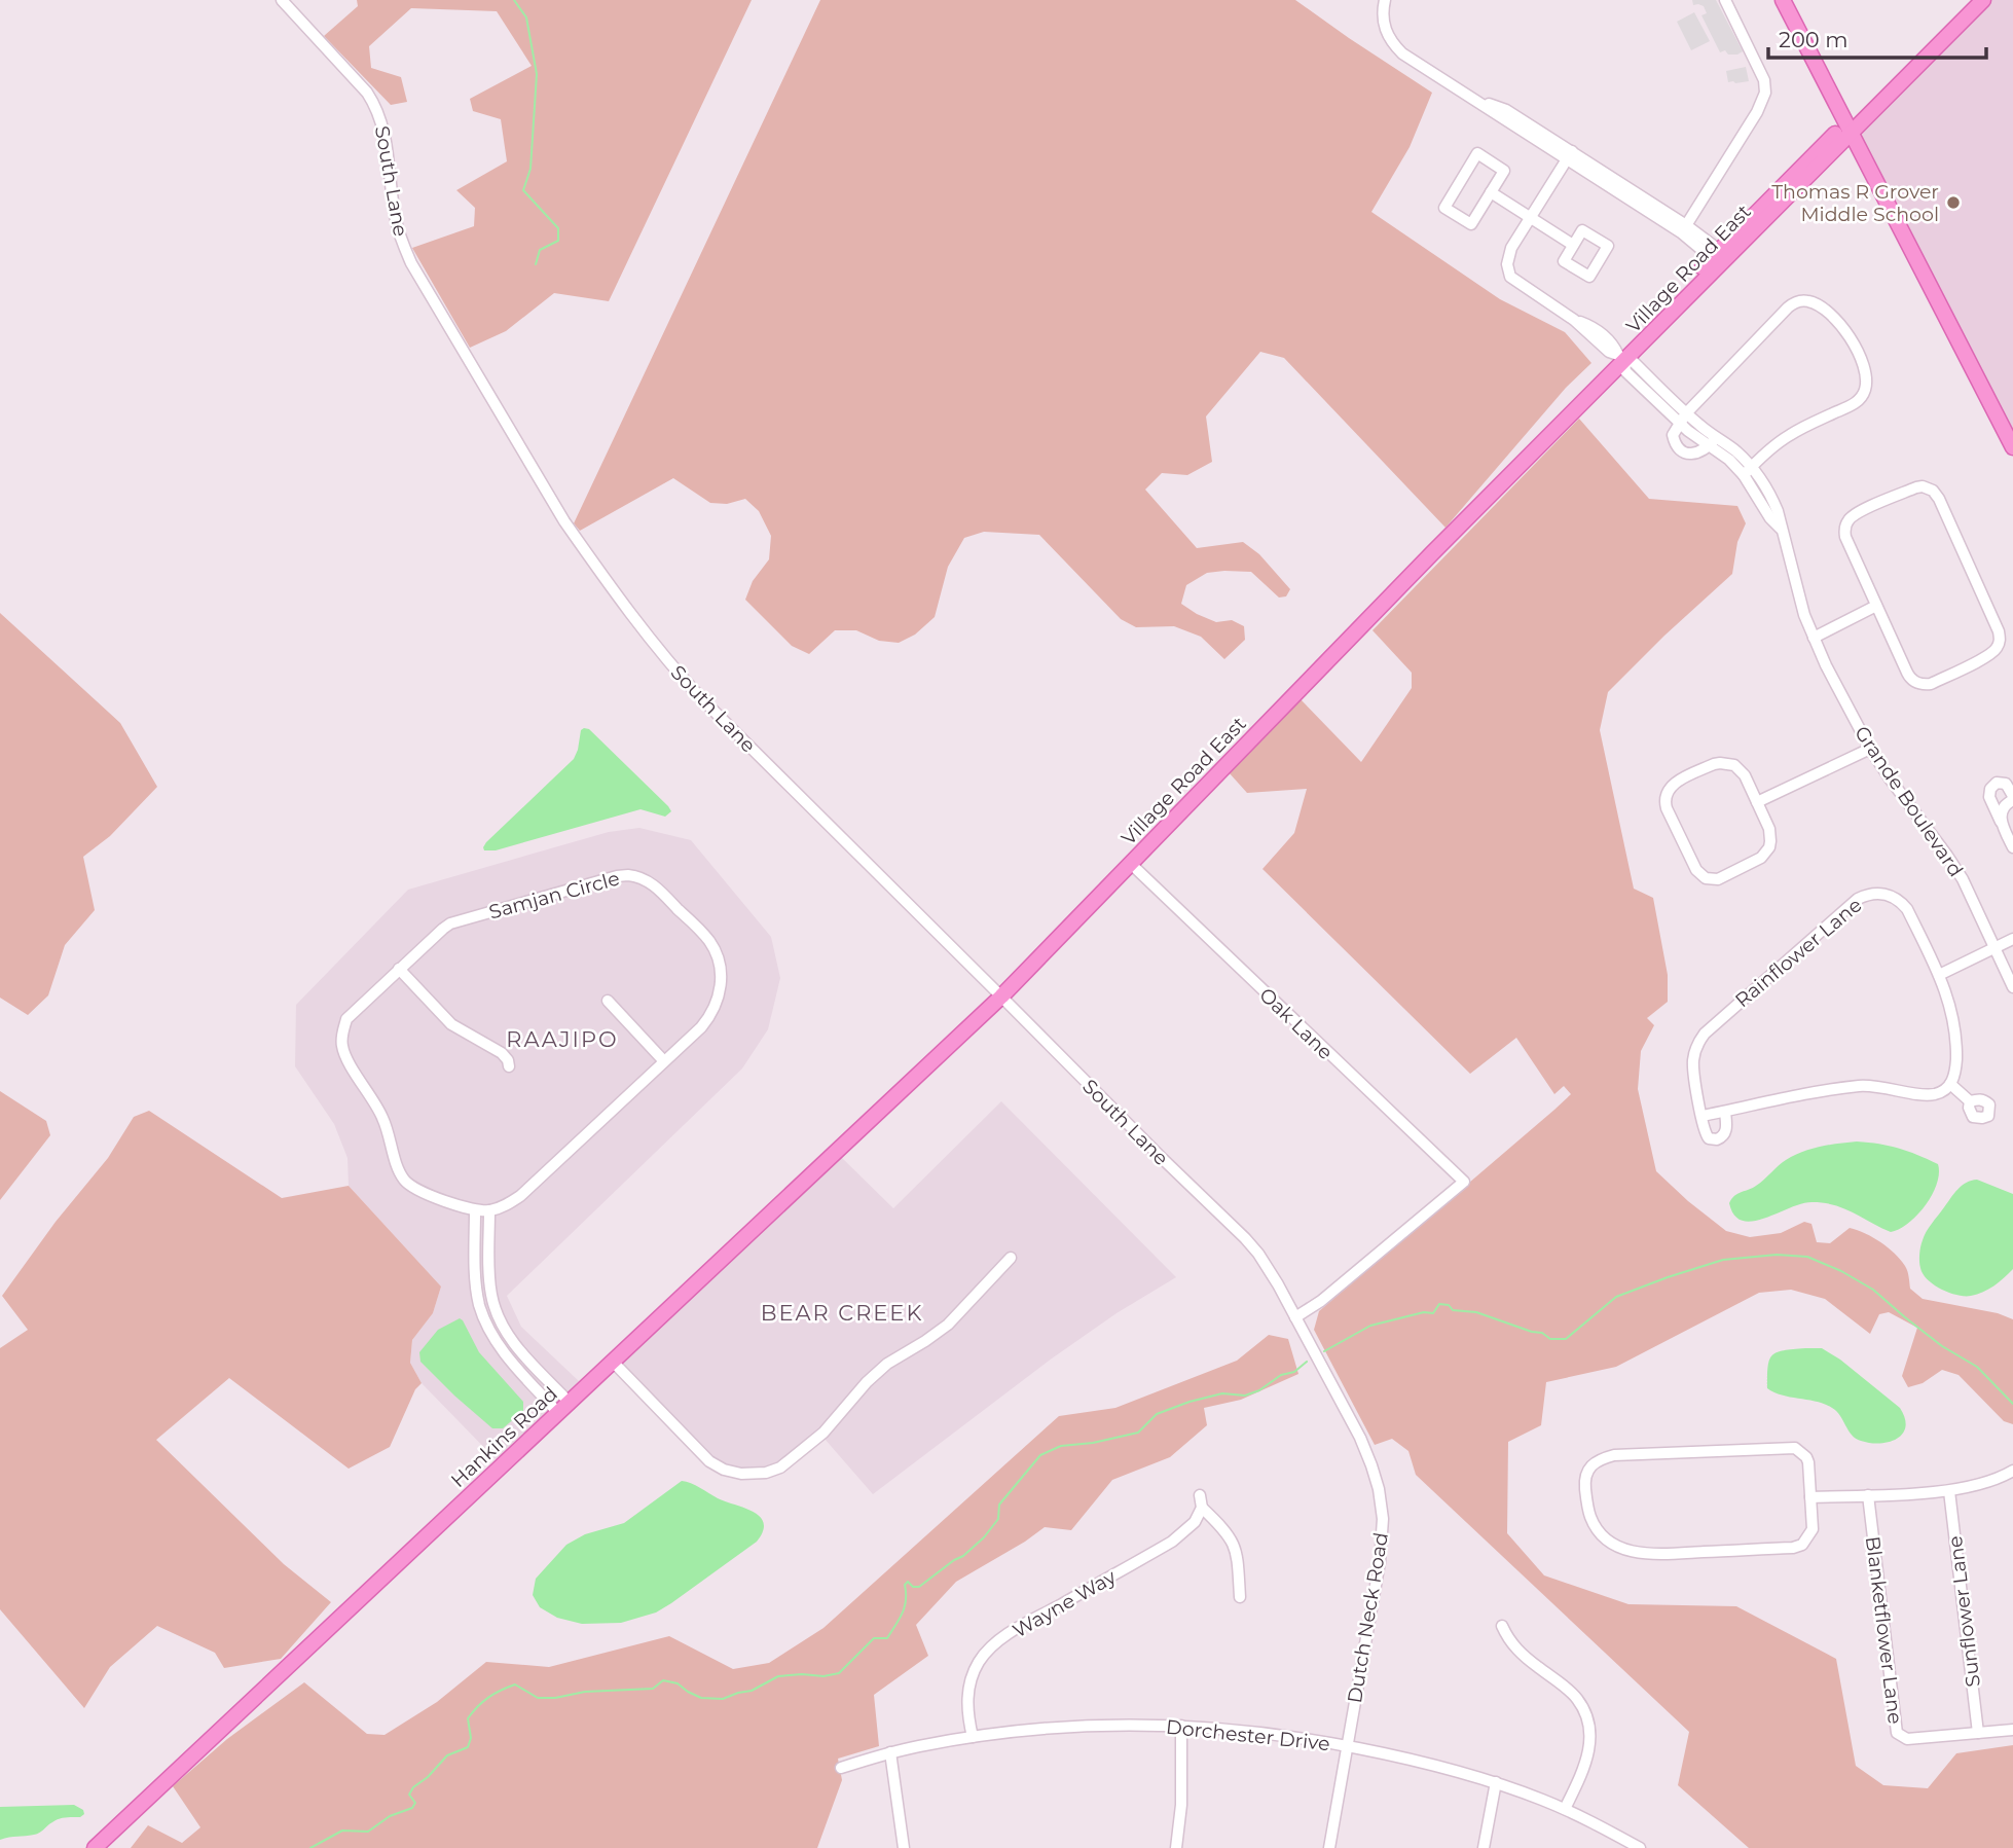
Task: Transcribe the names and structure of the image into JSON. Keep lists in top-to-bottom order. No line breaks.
{"streets":{"main road":["Village Road East","Hankins Road"],"street":["South Lane","Grande Boulevard","Samjan Circle","Rainflower Lane","Oak Lane","Wayne Way","Sunflower Lane","Dutch Neck Road","Blanketflower Lane","Dorchester Drive"]},"crossings":[["South Lane","Village Road East"],["South Lane","Oak Lane"],["South Lane","Dutch Neck Road"],["Village Road East","Grande Boulevard"],["Village Road East","Oak Lane"],["Village Road East","Hankins Road"],["Oak Lane","Dutch Neck Road"],["Wayne Way","Dorchester Drive"],["Sunflower Lane","Blanketflower Lane"],["Dutch Neck Road","Dorchester Drive"]],"districts":["RAAJIPO","BEAR CREEK"],"places":["Thomas R Grover Middle School"],"scale_bar":"200 m"}
